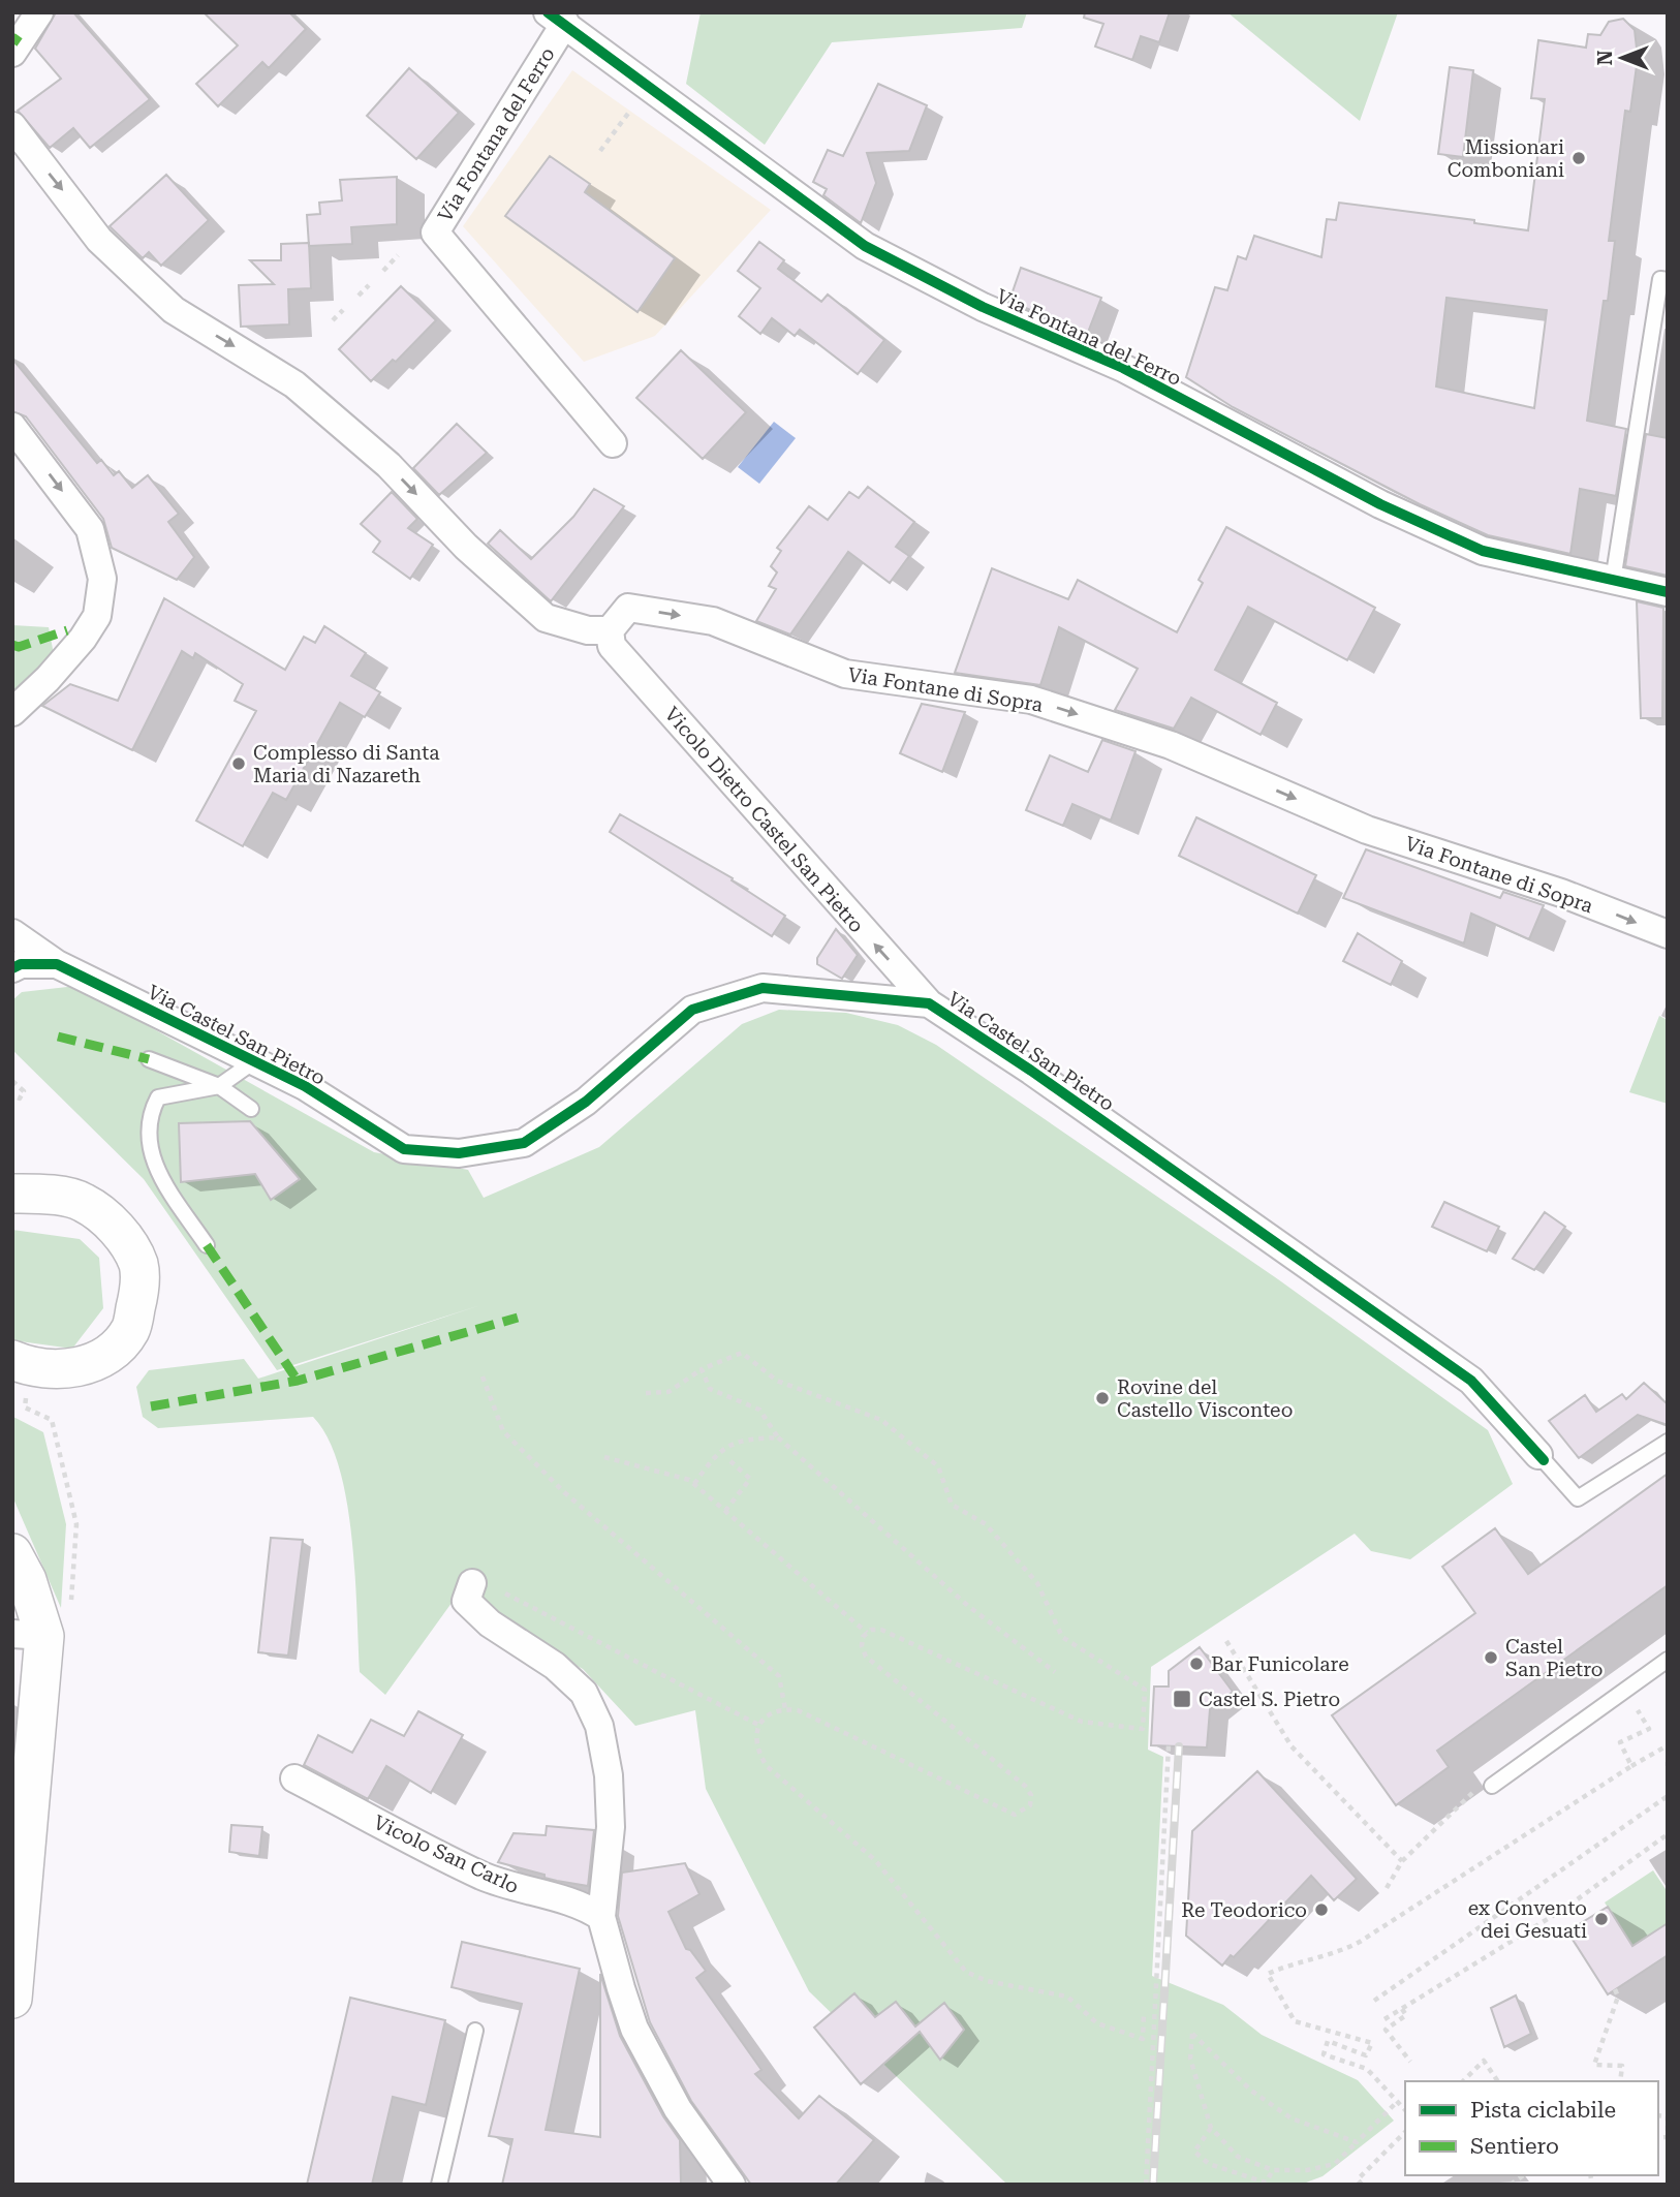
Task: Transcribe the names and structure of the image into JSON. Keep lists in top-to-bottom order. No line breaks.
{"streets":{"street":["Via Fontana del Ferro","Via Fontane di Sopra","Vicolo Dietro Castel San Pietro","Via Castel San Pietro","Vicolo San Carlo"]},"crossings":[["Via Fontane di Sopra","Vicolo Dietro Castel San Pietro"],["Vicolo Dietro Castel San Pietro","Via Castel San Pietro"]],"one_way":["Via Fontane di Sopra","Vicolo Dietro Castel San Pietro"],"places":{"other":["Missionari Comboniani","Complesso di Santa Maria di Nazareth","Rovine del Castello Visconteo","Castel San Pietro","Bar Funicolare","Re Teodorico","ex Convento dei Gesuati"],"transit":["Castel S. Pietro"]},"legend":["Pista ciclabile","Sentiero"],"north":"left"}
